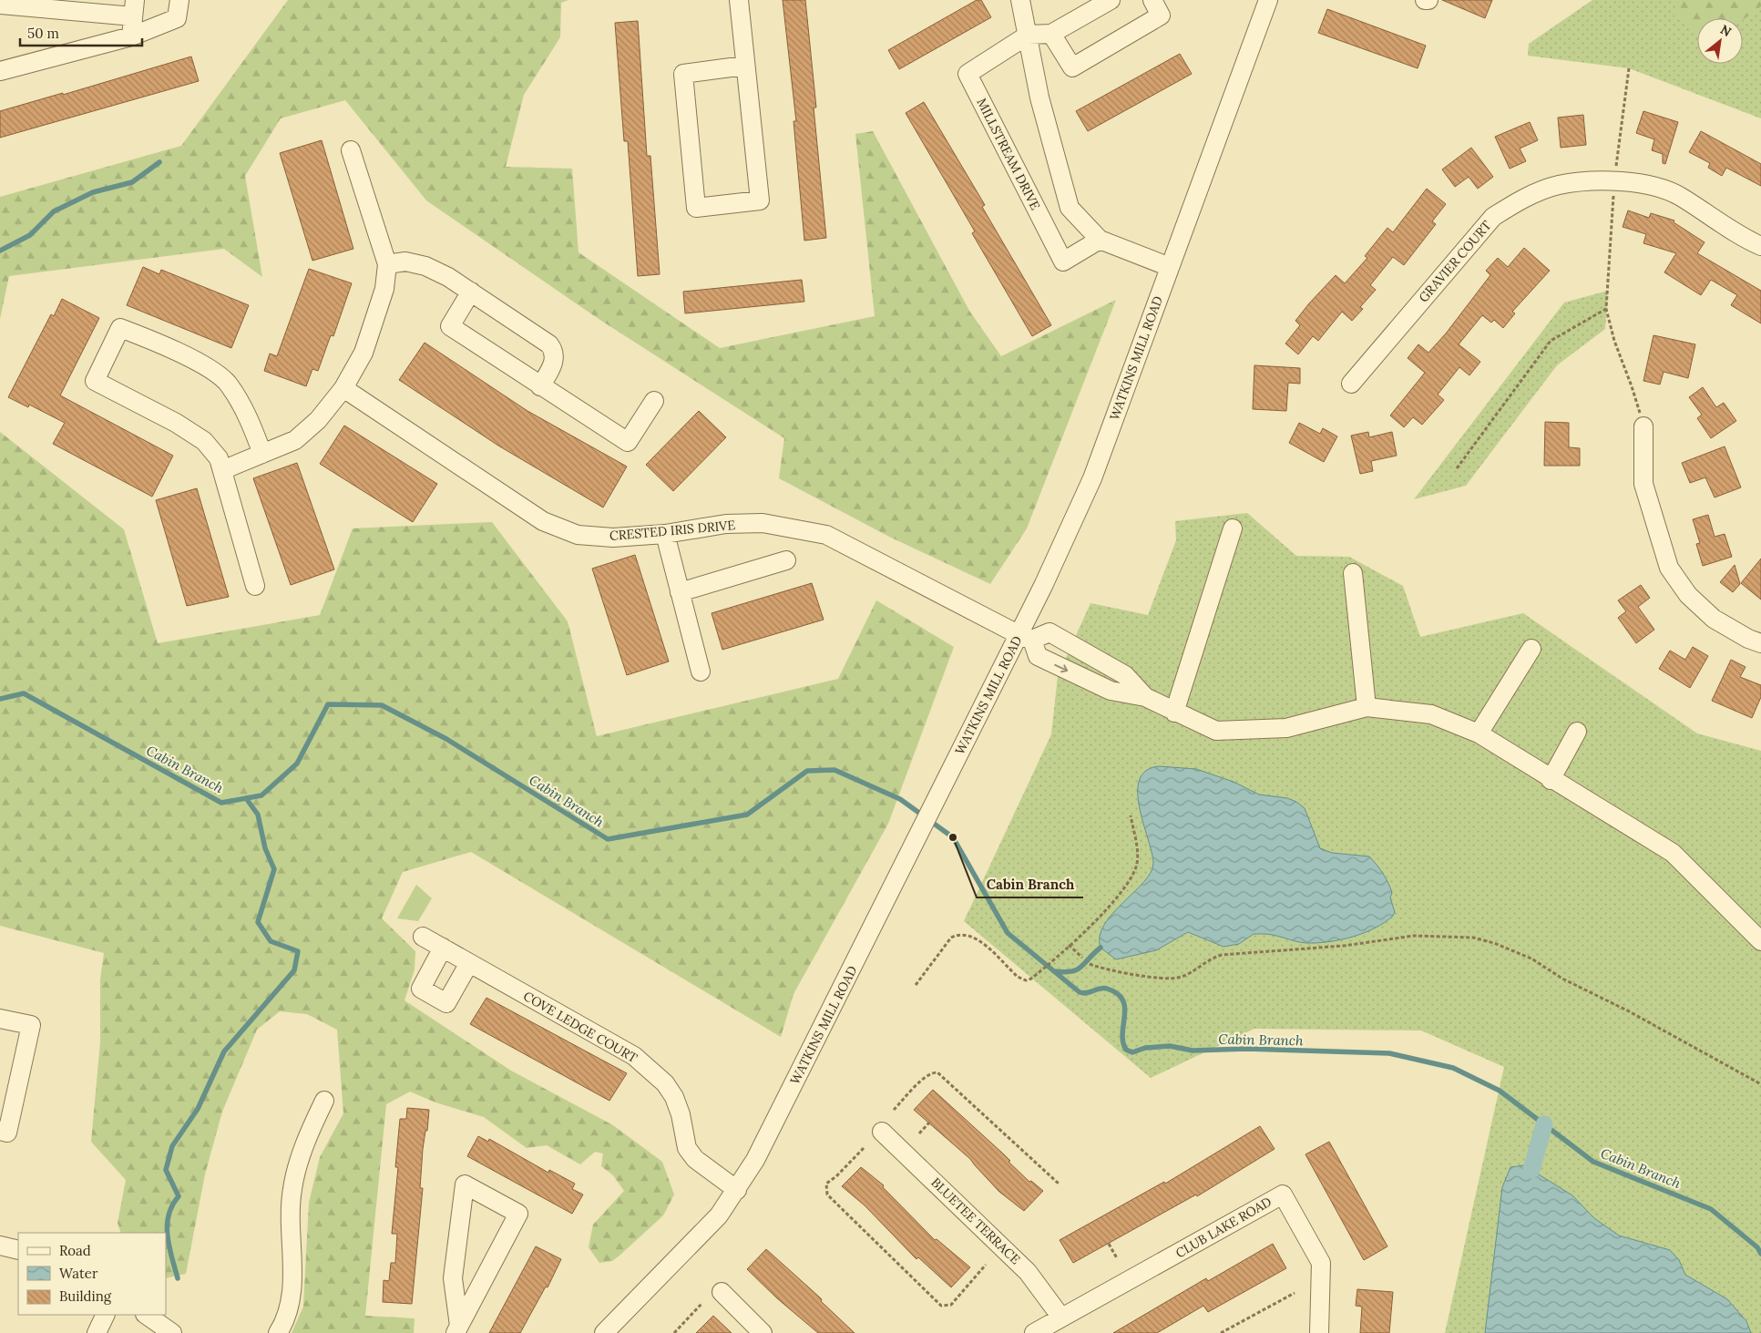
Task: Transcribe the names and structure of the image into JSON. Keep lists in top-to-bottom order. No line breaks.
{"streets":{"street":["MILLSTREAM DRIVE","GRAVIER COURT","WATKINS MILL ROAD","CRESTED IRIS DRIVE","COVE LEDGE COURT","BLUETEE TERRACE","CLUB LAKE ROAD"]},"crossings":[["WATKINS MILL ROAD","CRESTED IRIS DRIVE"],["WATKINS MILL ROAD","COVE LEDGE COURT"],["BLUETEE TERRACE","CLUB LAKE ROAD"]],"water":["Cabin Branch"],"places":["Cabin Branch"],"legend":["Road","Water","Building"],"scale_bar":"50 m","north":"top right"}
